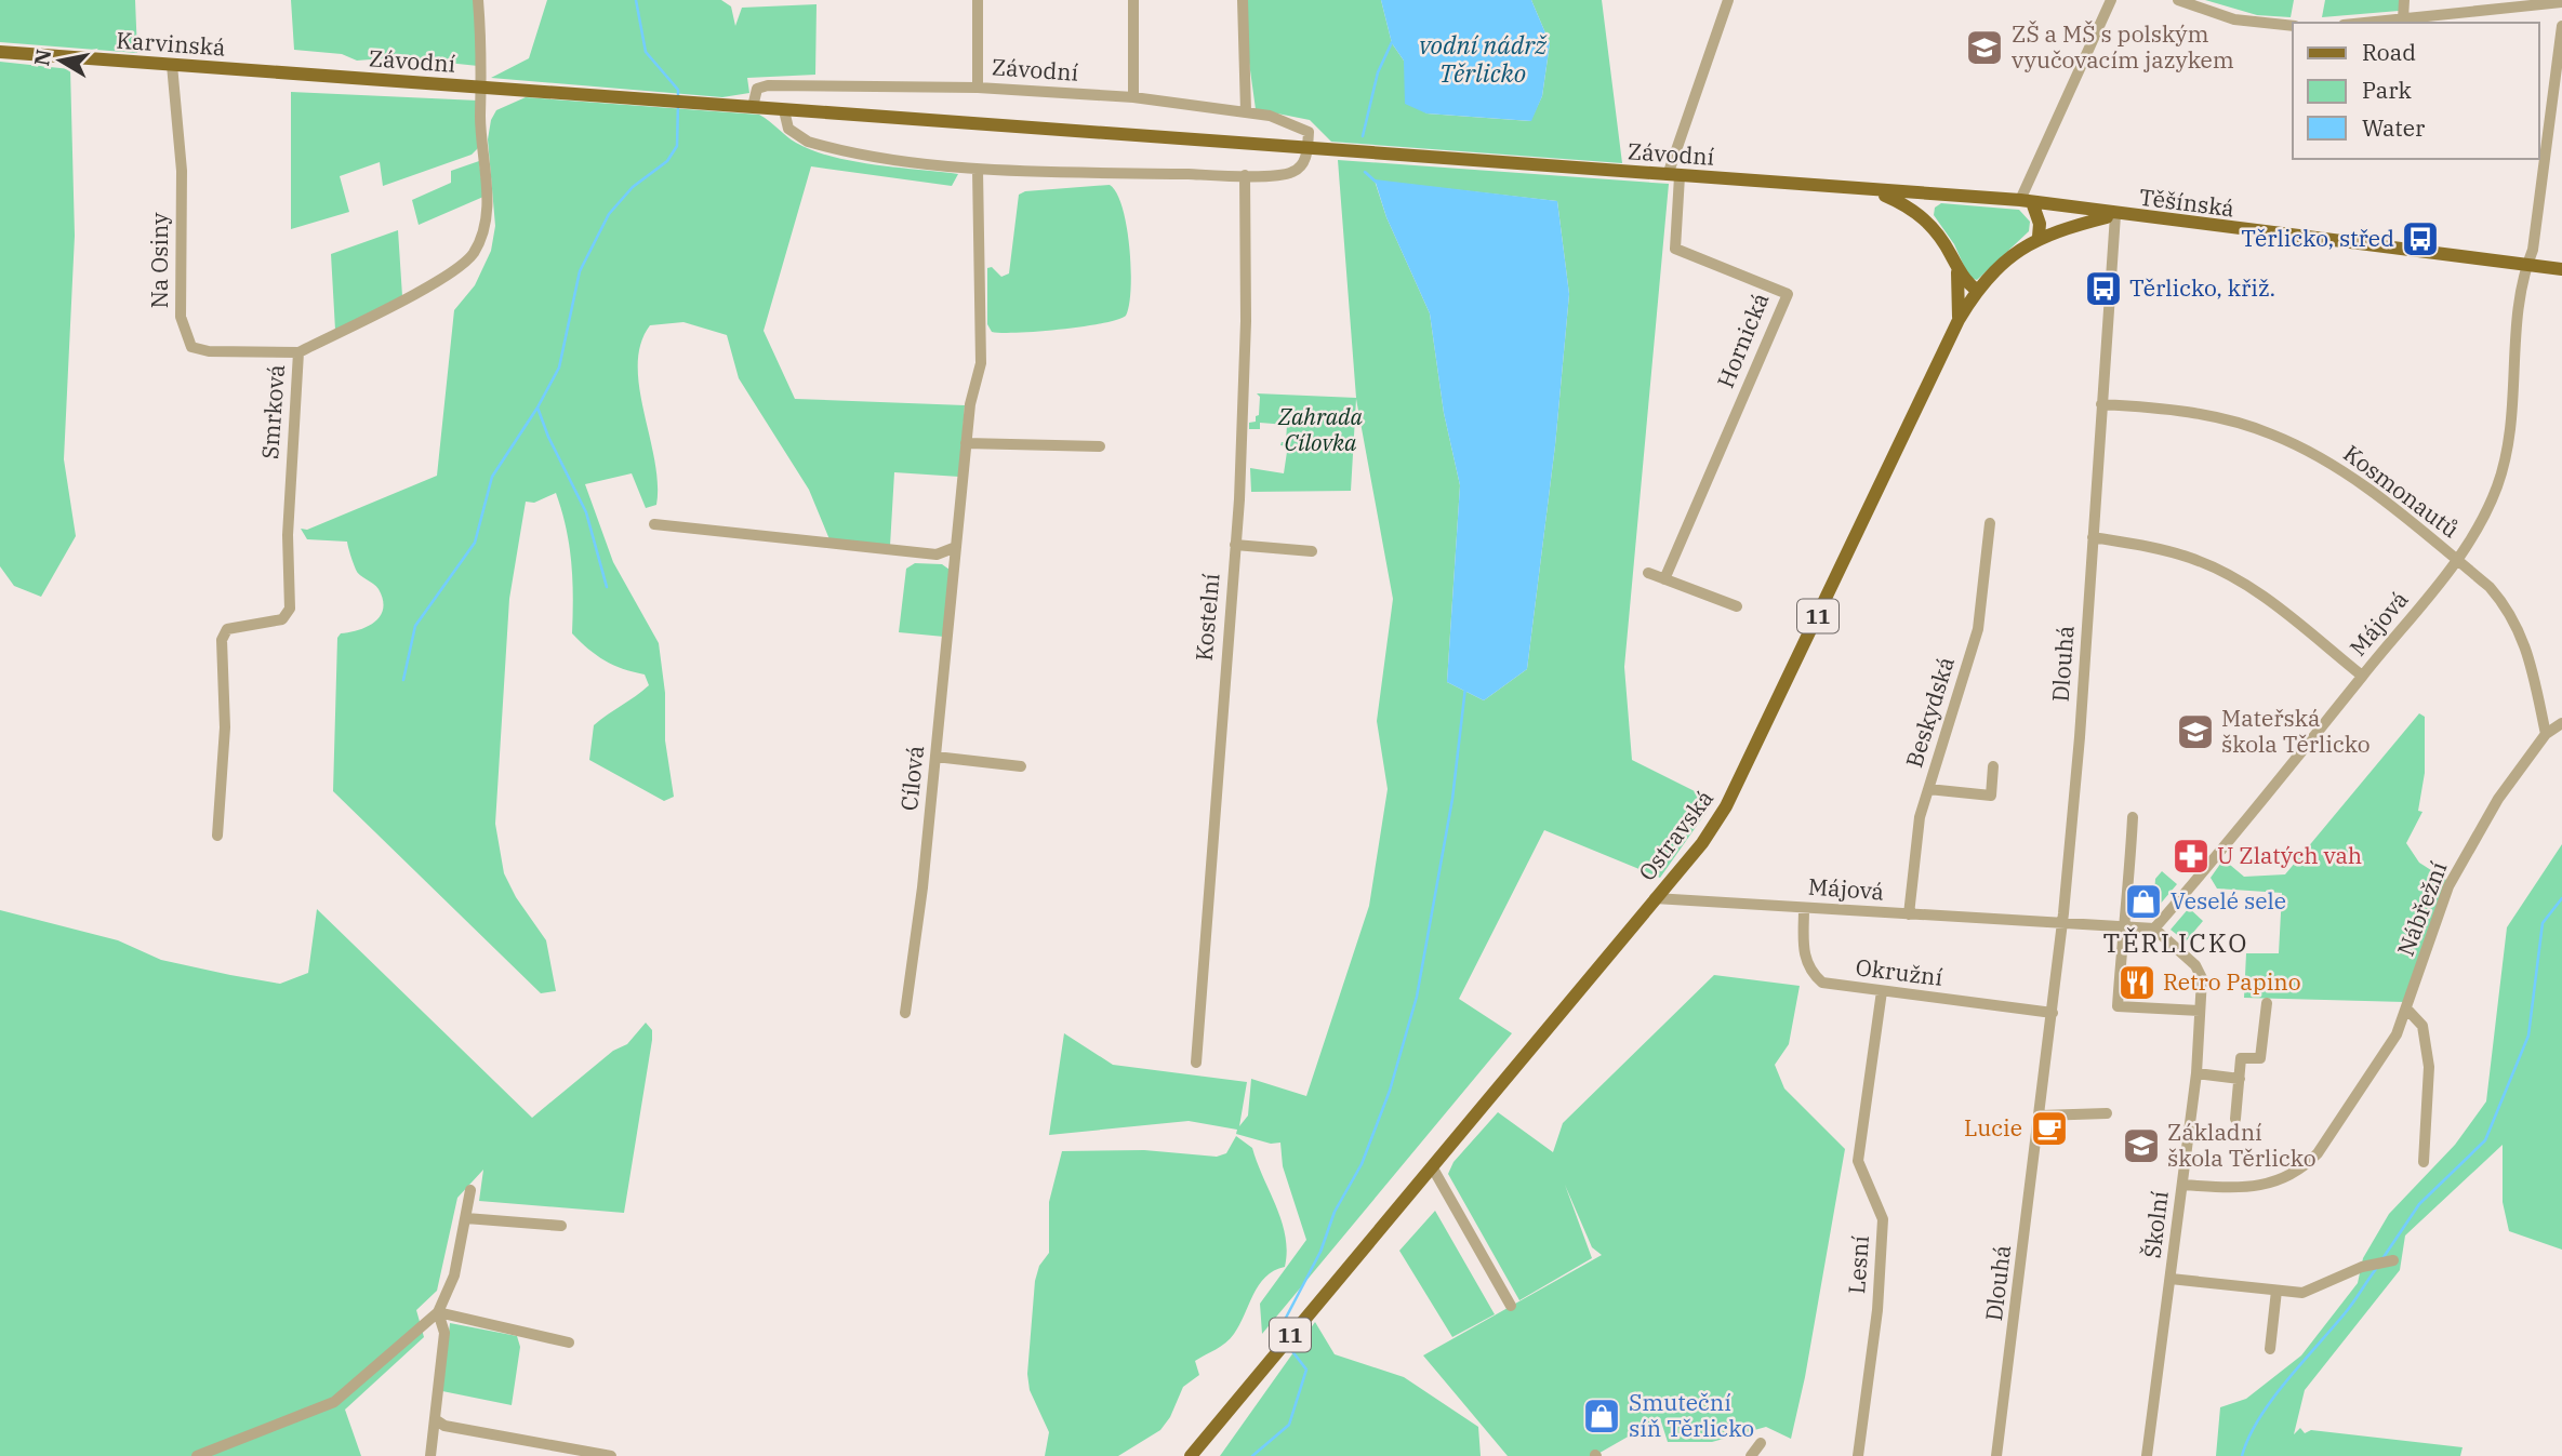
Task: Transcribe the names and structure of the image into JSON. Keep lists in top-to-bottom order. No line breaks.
{"streets":{"main road":["Karvinská","Závodní","Těšínská","11","Ostravská"],"street":["Na Osiny","Hornická","Smrková","Kosmonautů","Kostelní","Májová","Dlouhá","Beskydská","Cílová","Nábřežní","Okružní","Školní","Lesní"]},"crossings":[["Karvinská","Závodní"],["Karvinská","Na Osiny"],["Závodní","Těšínská"],["Závodní","Hornická"],["Závodní","Smrková"],["Těšínská","Májová"],["Těšínská","Dlouhá"],["Těšínská","Ostravská"],["Na Osiny","Smrková"],["Kosmonautů","Májová"],["Kosmonautů","Dlouhá"],["Májová","Dlouhá"],["Májová","Beskydská"],["Májová","Ostravská"],["Májová","Okružní"],["Májová","Školní"],["Dlouhá","Ostravská"],["Dlouhá","Okružní"],["Nábřežní","Školní"],["Okružní","Lesní"]],"districts":["TĚRLICKO"],"water":["vodní nádrž Těrlicko"],"parks":["Zahrada Cílovka"],"places":{"school or university":["ZŠ a MŠ s polským vyučovacím jazykem","Mateřská škola Těrlicko","Základní škola Těrlicko"],"bus stop":["Těrlicko, střed","Těrlicko, křiž."],"pharmacy":["U Zlatých vah"],"shop":["Veselé sele","Smuteční síň Těrlicko"],"restaurant":["Retro Papino"],"cafe":["Lucie"]},"legend":["Road","Park","Water"],"north":"left"}
